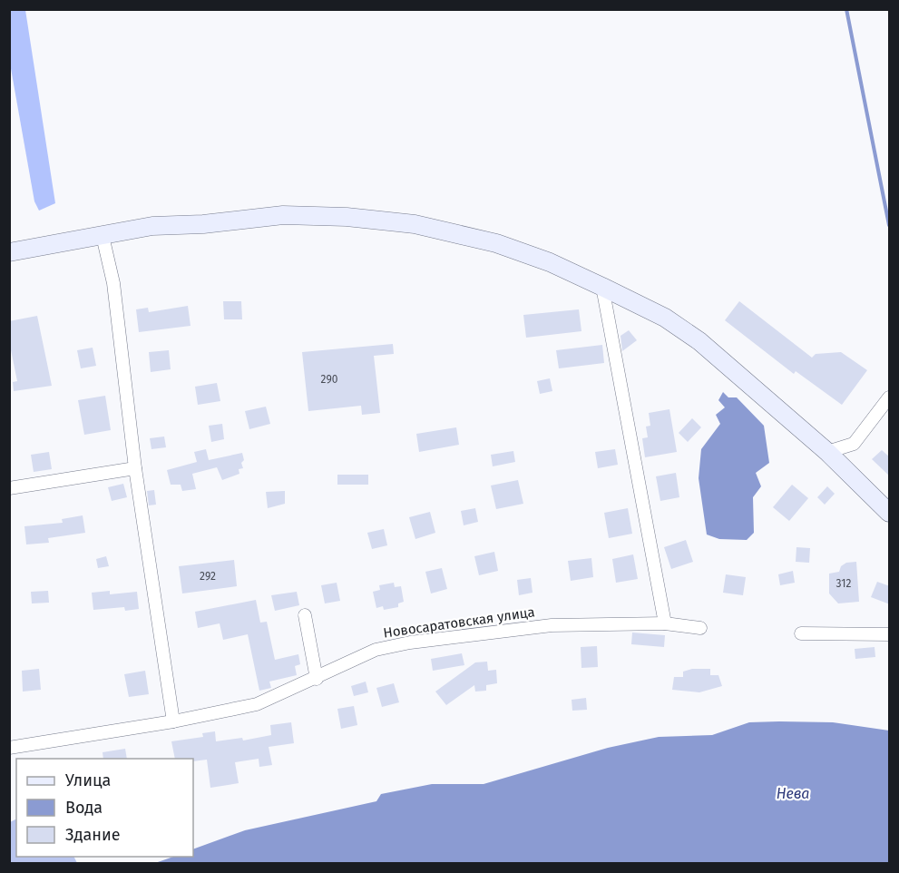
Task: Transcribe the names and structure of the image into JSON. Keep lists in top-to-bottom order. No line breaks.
{"streets":{"street":["Новосаратовская улица"]},"water":["Нева"],"house_numbers":["290","292","312"],"legend":["Улица","Вода","Здание"]}
